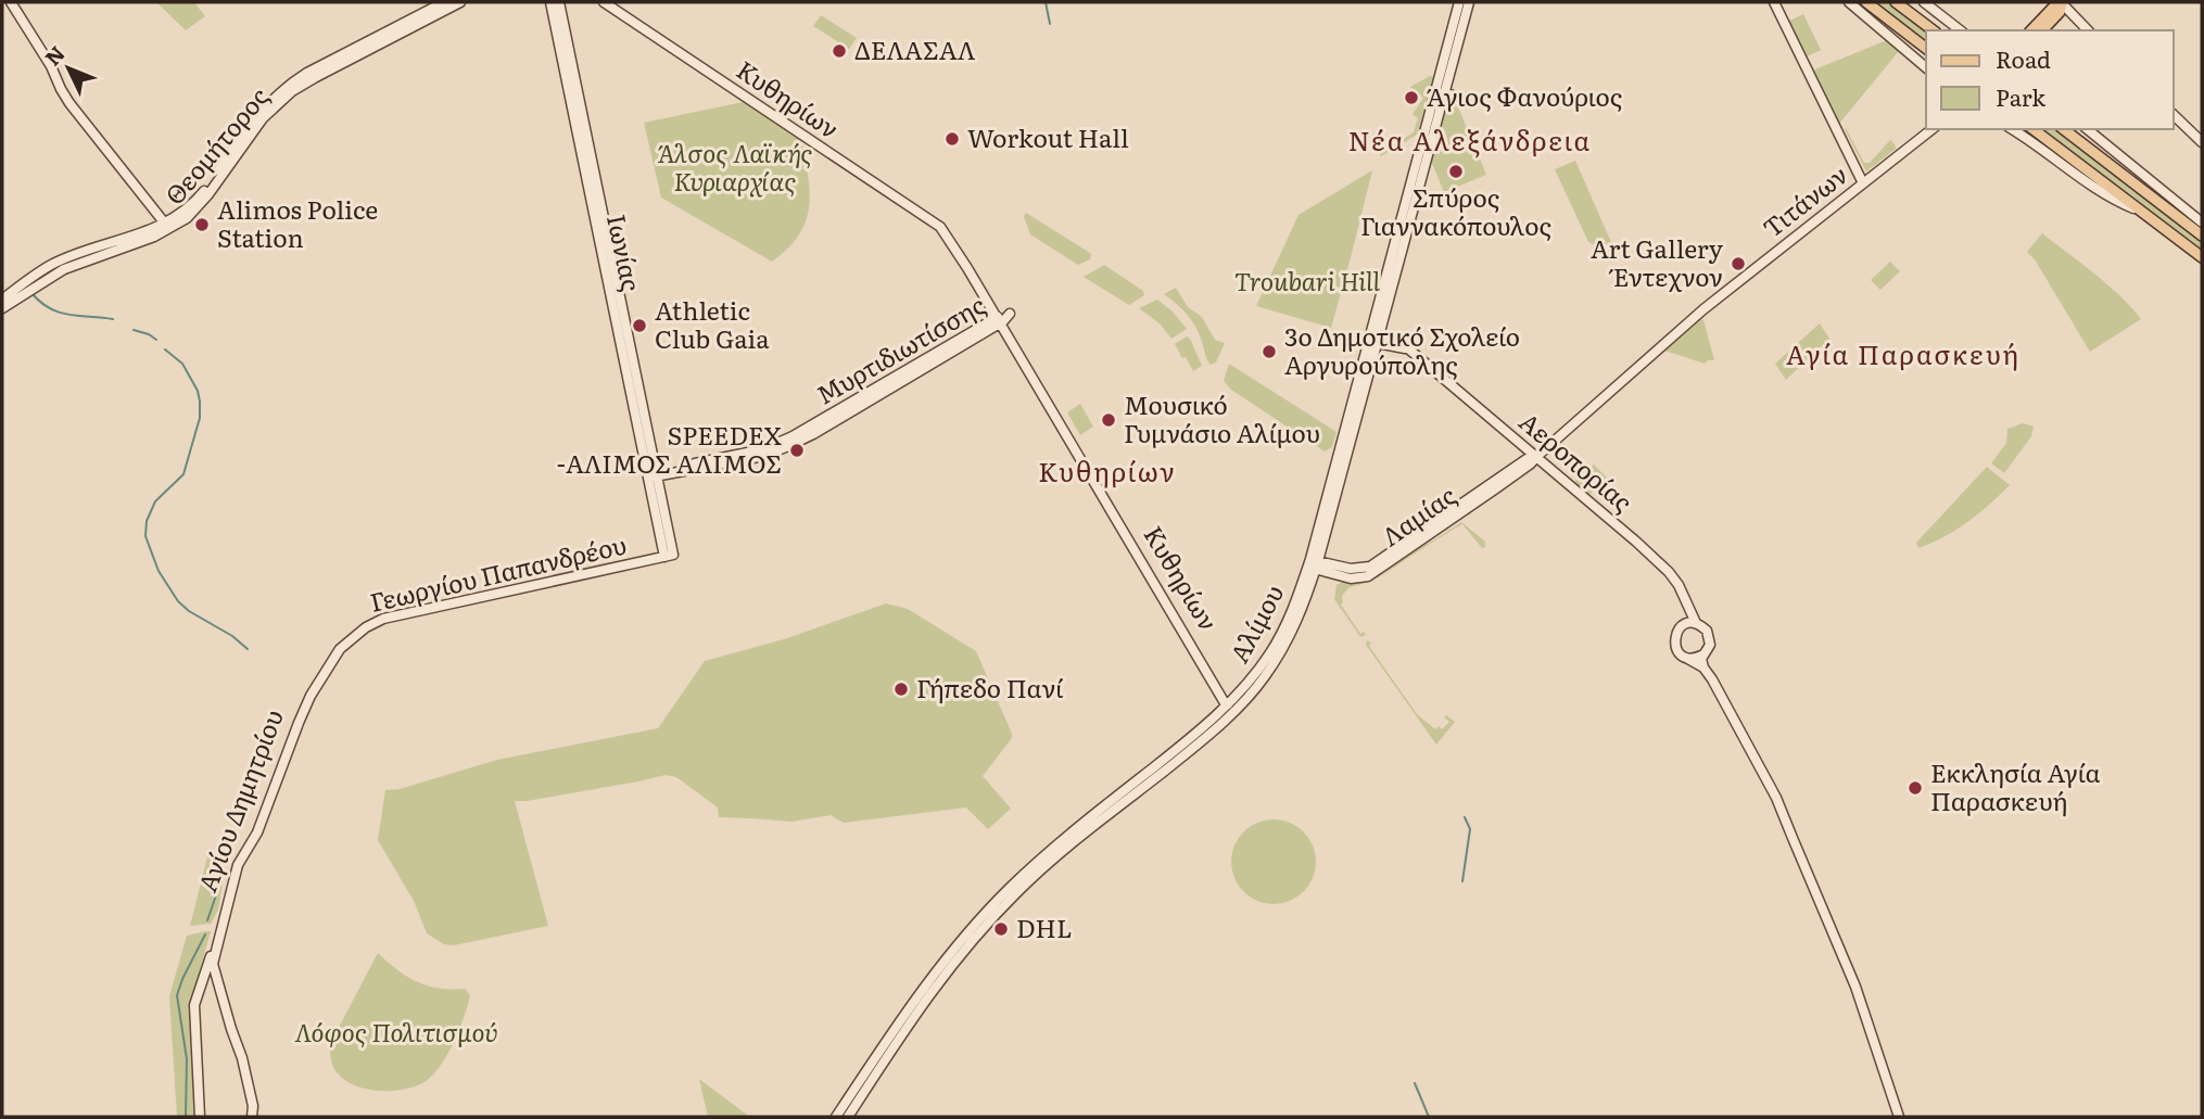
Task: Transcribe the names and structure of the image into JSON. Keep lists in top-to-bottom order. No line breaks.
{"streets":{"street":["Κυθηρίων","Θεομήτορος","Τιτάνων","Ιωνίας","Μυρτιδιωτίσσης","Αεροπορίας","Λαμίας","Γεωργίου Παπανδρέου","Αλίμου","Αγίου Δημητρίου"]},"crossings":[["Κυθηρίων","Μυρτιδιωτίσσης"],["Κυθηρίων","Αλίμου"],["Τιτάνων","Λαμίας"],["Ιωνίας","Μυρτιδιωτίσσης"],["Ιωνίας","Γεωργίου Παπανδρέου"],["Αεροπορίας","Λαμίας"],["Αεροπορίας","Αλίμου"],["Λαμίας","Αλίμου"],["Γεωργίου Παπανδρέου","Αγίου Δημητρίου"]],"districts":["Νέα Αλεξάνδρεια","Αγία Παρασκευή","Κυθηρίων"],"parks":["Άλσος Λαϊκής Κυριαρχίας","Troubari Hill","Λόφος Πολιτισμού"],"places":["ΔΕΛΑΣΑΛ","Άγιος Φανούριος","Workout Hall","Σπύρος Γιαννακόπουλος","Alimos Police Station","Art Gallery Έντεχνον","Athletic Club Gaia","3ο Δημοτικό Σχολείο Αργυρούπολης","Μουσικό Γυμνάσιο Αλίμου","SPEEDEX -ΑΛΙΜΟΣ ΑΛΙΜΟΣ","Γήπεδο Πανί","Εκκλησία Αγία Παρασκευή","DHL"],"legend":["Road","Park"],"north":"top left"}
